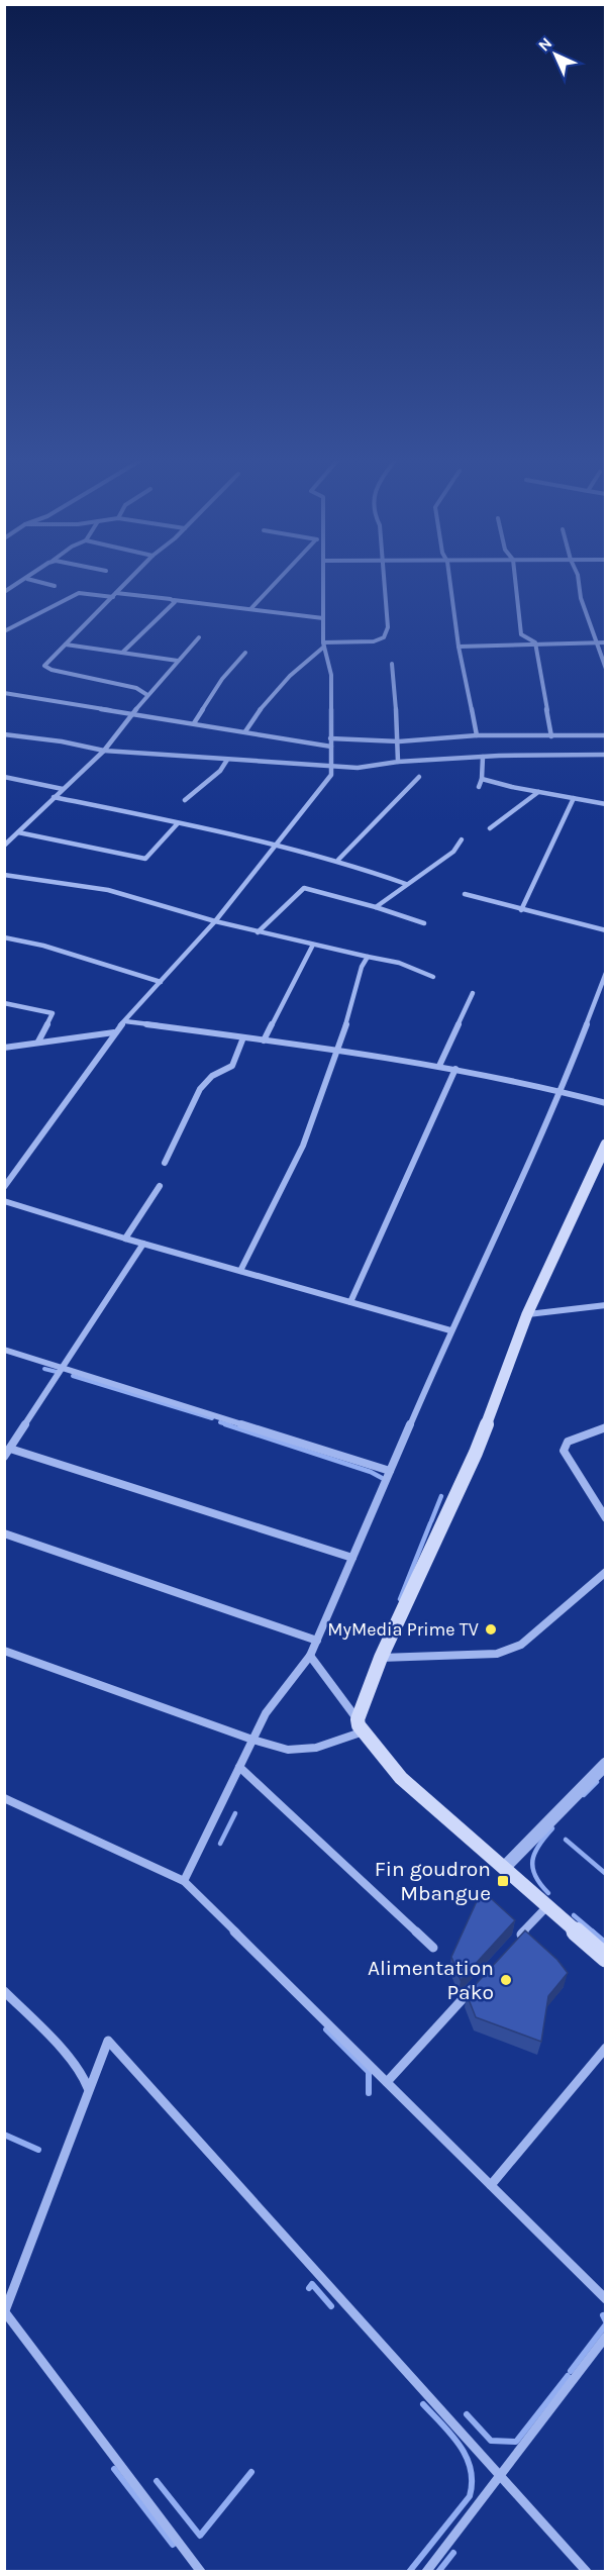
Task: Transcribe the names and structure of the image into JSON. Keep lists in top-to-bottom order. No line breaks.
{"places":{"other":["MyMedia Prime TV","Alimentation Pako"],"transit":["Fin goudron Mbangue"]},"north":"top left"}
